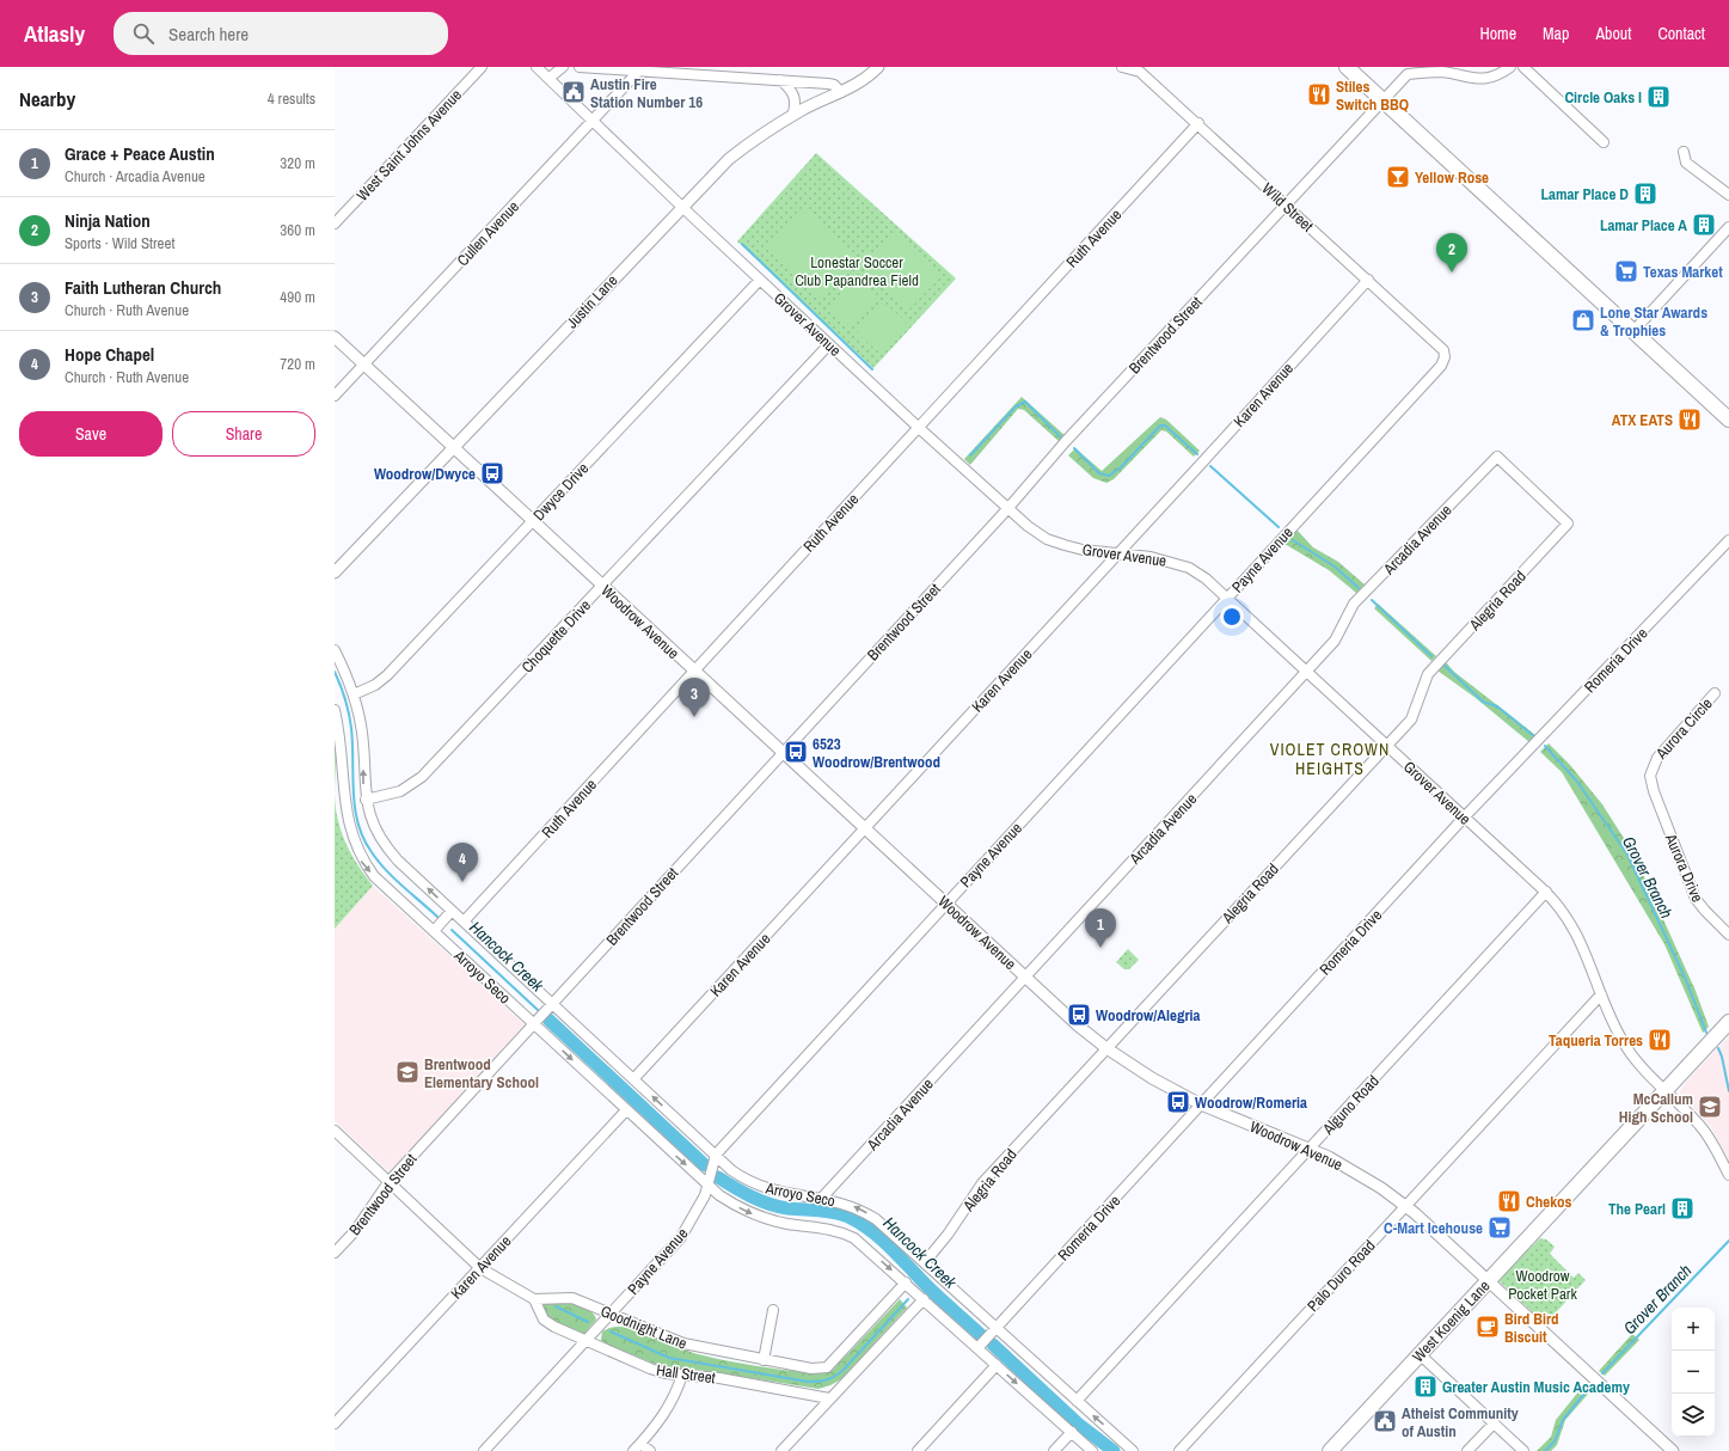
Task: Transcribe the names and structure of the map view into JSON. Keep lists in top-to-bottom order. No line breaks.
{"streets":{"main road":["West Koenig Lane"],"street":["West Saint Johns Avenue","Wild Street","Cullen Avenue","Ruth Avenue","Justin Lane","Grover Avenue","Brentwood Street","Karen Avenue","Dwyce Drive","Arcadia Avenue","Payne Avenue","Alegria Road","Woodrow Avenue","Choquette Drive","Romeria Drive","Aurora Circle","Aurora Drive","Arroyo Seco","Alguno Road","Palo Duro Road","Goodnight Lane","Hall Street"]},"crossings":[["Wild Street","Ruth Avenue"],["Wild Street","Brentwood Street"],["Wild Street","Karen Avenue"],["Wild Street","Payne Avenue"],["Cullen Avenue","Grover Avenue"],["Cullen Avenue","Woodrow Avenue"],["Ruth Avenue","Grover Avenue"],["Ruth Avenue","Woodrow Avenue"],["Ruth Avenue","Arroyo Seco"],["Justin Lane","Grover Avenue"],["Justin Lane","Woodrow Avenue"],["Grover Avenue","Brentwood Street"],["Grover Avenue","Karen Avenue"],["Grover Avenue","Dwyce Drive"],["Grover Avenue","Arcadia Avenue"],["Grover Avenue","Payne Avenue"],["Grover Avenue","Alegria Road"],["Grover Avenue","Choquette Drive"],["Grover Avenue","Romeria Drive"],["Grover Avenue","Alguno Road"],["Grover Avenue","Palo Duro Road"],["Grover Avenue","West Koenig Lane"],["Brentwood Street","Woodrow Avenue"],["Brentwood Street","Arroyo Seco"],["Karen Avenue","Woodrow Avenue"],["Karen Avenue","Arroyo Seco"],["Dwyce Drive","Woodrow Avenue"],["Dwyce Drive","Arroyo Seco"],["Arcadia Avenue","Alegria Road"],["Arcadia Avenue","Woodrow Avenue"],["Arcadia Avenue","Arroyo Seco"],["Payne Avenue","Woodrow Avenue"],["Payne Avenue","Arroyo Seco"],["Payne Avenue","Goodnight Lane"],["Payne Avenue","Hall Street"],["Alegria Road","Woodrow Avenue"],["Alegria Road","Arroyo Seco"],["Woodrow Avenue","Choquette Drive"],["Woodrow Avenue","Romeria Drive"],["Woodrow Avenue","Alguno Road"],["Woodrow Avenue","Palo Duro Road"],["Woodrow Avenue","West Koenig Lane"],["Choquette Drive","Arroyo Seco"],["Romeria Drive","Arroyo Seco"],["Aurora Circle","Aurora Drive"],["Arroyo Seco","Alguno Road"],["Arroyo Seco","Goodnight Lane"],["Goodnight Lane","Hall Street"]],"districts":["VIOLET CROWN HEIGHTS"],"water":["Grover Branch","Hancock Creek"],"parks":["Lonestar Soccer Club Papandrea Field","Woodrow Pocket Park"],"places":{"public building":["Austin Fire Station Number 16","Atheist Community of Austin"],"restaurant":["Stiles Switch BBQ","ATX EATS","Taqueria Torres","Chekos"],"building":["Circle Oaks I","Lamar Place D","Lamar Place A","The Pearl","Greater Austin Music Academy"],"bar":["Yellow Rose"],"supermarket":["Texas Market","C-Mart Icehouse"],"shop":["Lone Star Awards & Trophies"],"bus stop":["Woodrow/Dwyce","6523 Woodrow/Brentwood","Woodrow/Alegria","Woodrow/Romeria"],"school or university":["Brentwood Elementary School","McCallum High School"],"cafe":["Bird Bird Biscuit"]},"page":{"header":"Atlasly","search":"Search here","nav":["Home","Map","About","Contact"],"heading":["Nearby","4 results"],"list":[{"mark":"1","name":"Grace + Peace Austin","note":"Church · Arcadia Avenue","value":"320 m"},{"mark":"2","name":"Ninja Nation","note":"Sports · Wild Street","value":"360 m"},{"mark":"3","name":"Faith Lutheran Church","note":"Church · Ruth Avenue","value":"490 m"},{"mark":"4","name":"Hope Chapel","note":"Church · Ruth Avenue","value":"720 m"}],"pins":["2","3","4","1"],"buttons":["Save","Share"],"map_buttons":["+","−"]}}
